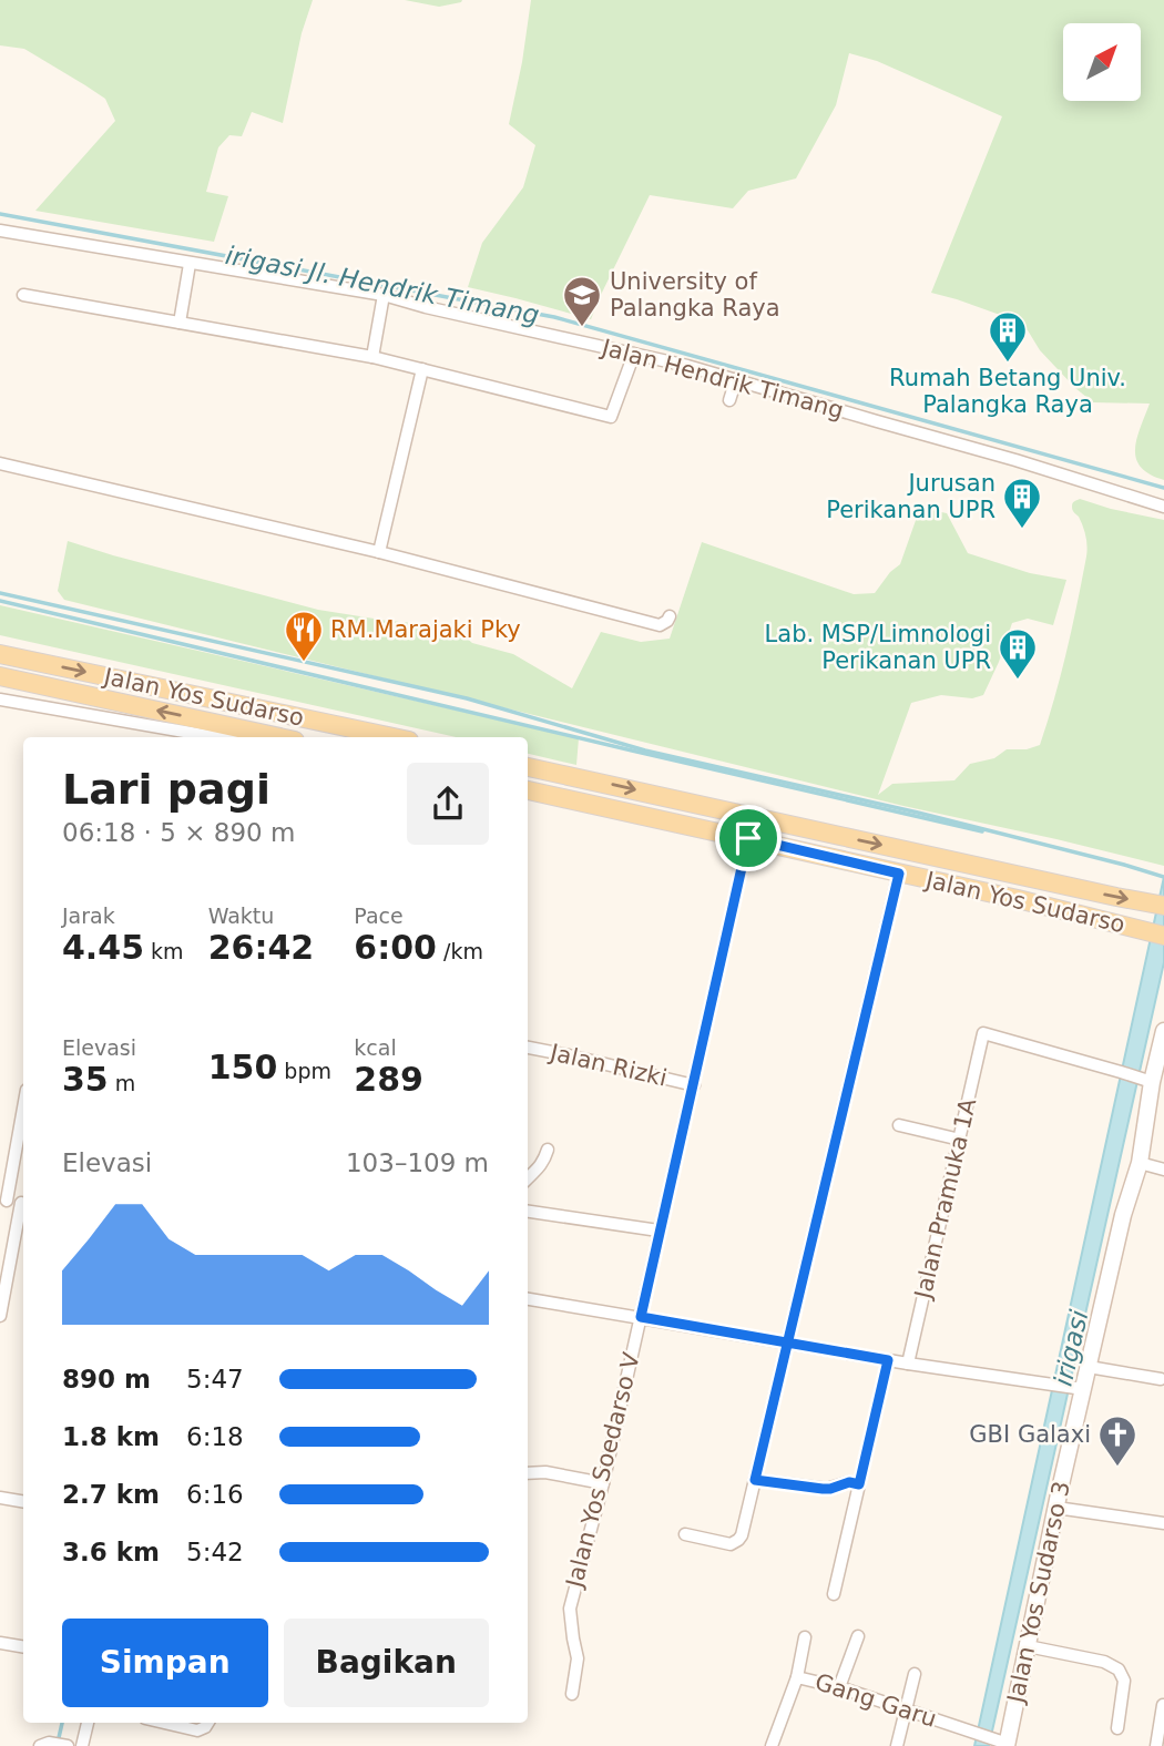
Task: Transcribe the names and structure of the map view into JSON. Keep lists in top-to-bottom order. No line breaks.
{"streets":{"main road":["Jalan Yos Sudarso"],"street":["Jalan Hendrik Timang","Jalan Rizki","Jalan Pramuka 1A","Jalan Yos Soedarso V","Jalan Yos Sudarso 3","Gang Garu"]},"crossings":[["Jalan Yos Sudarso","Jalan Yos Soedarso V"],["Jalan Rizki","Jalan Yos Soedarso V"],["Jalan Pramuka 1A","Jalan Yos Sudarso 3"],["Jalan Yos Sudarso 3","Gang Garu"]],"water":["irigasi Jl. Hendrik Timang","irigasi"],"places":{"school or university":["University of Palangka Raya"],"building":["Rumah Betang Univ. Palangka Raya","Jurusan Perikanan UPR","Lab. MSP/Limnologi Perikanan UPR"],"restaurant":["RM.Marajaki Pky"],"church":["GBI Galaxi"]},"north":"top right","page":{"heading":["Lari pagi","06:18 · 5 × 890 m"],"stats":[["Jarak","4.45 km"],["Waktu","26:42"],["Pace","6:00 /km"],["Elevasi","35 m"],["150 bpm"],["kcal","289"]],"chart":["Elevasi","103–109 m"],"list":[{"name":"890 m","note":"5:47"},{"name":"1.8 km","note":"6:18"},{"name":"2.7 km","note":"6:16"},{"name":"3.6 km","note":"5:42"}],"buttons":["Simpan","Bagikan"]}}
